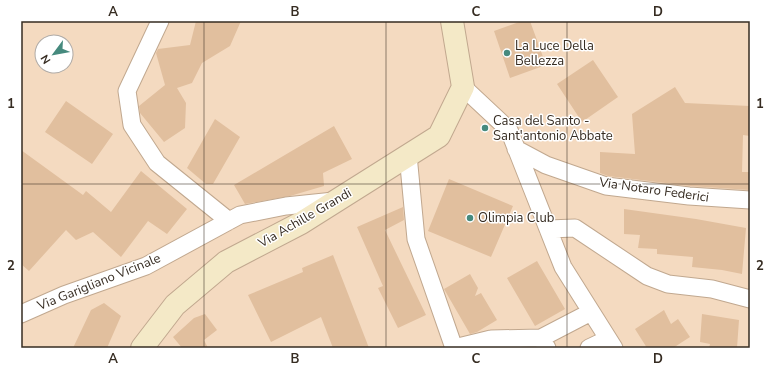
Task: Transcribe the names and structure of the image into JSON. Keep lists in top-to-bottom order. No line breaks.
{"streets":{"main road":["Via Achille Grandi"],"street":["Via Notaro Federici","Via Garigliano Vicinale"]},"crossings":[["Via Achille Grandi","Via Garigliano Vicinale"]],"places":["La Luce Della Bellezza","Casa del Santo - Sant'antonio Abbate","Olimpia Club"],"north":"bottom left","grid":{"columns":["A","B","C","D"],"rows":["1","2"]}}
